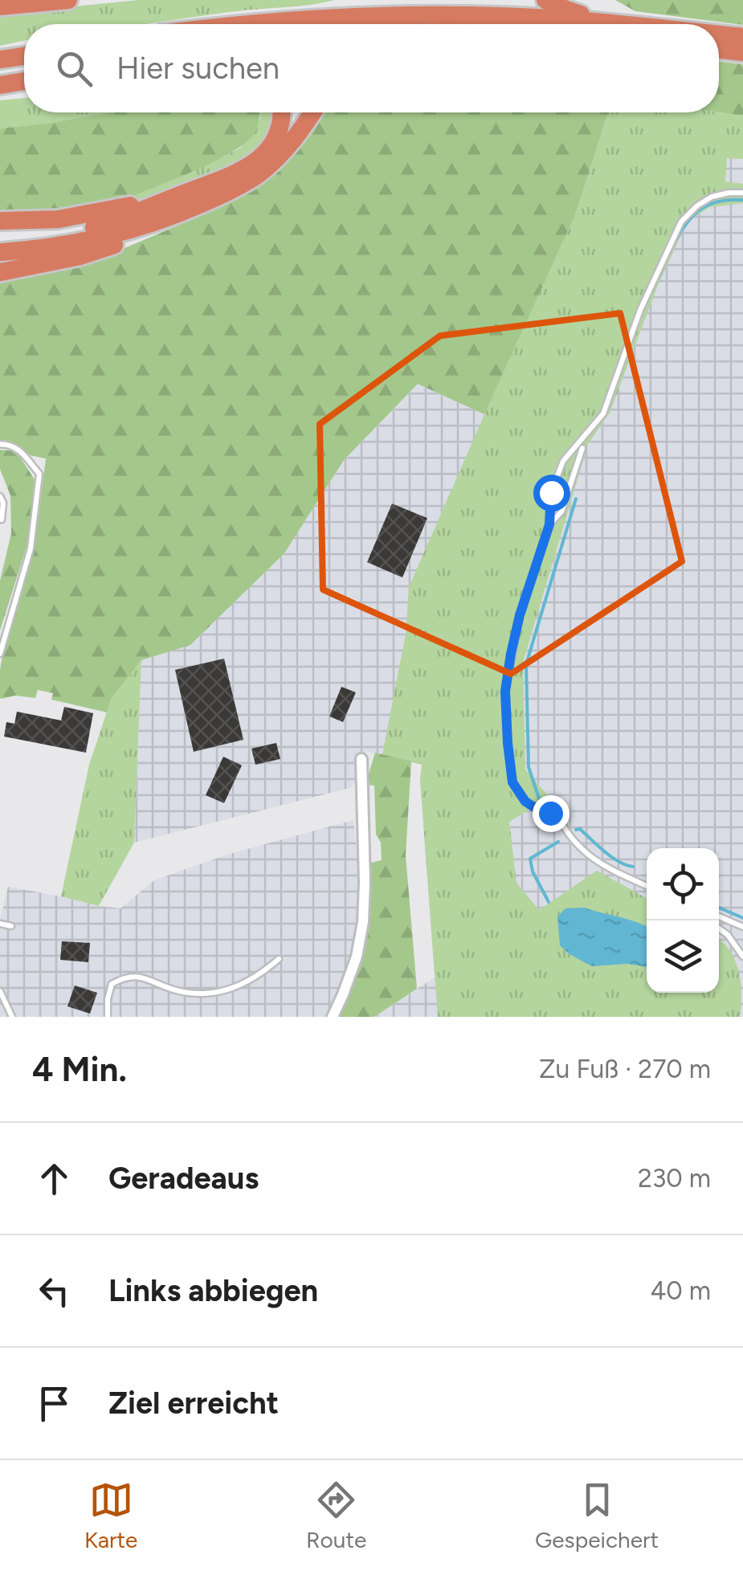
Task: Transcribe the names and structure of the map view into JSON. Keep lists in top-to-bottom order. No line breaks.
{"page":{"search":"Hier suchen","heading":["4 Min.","Zu Fuß · 270 m"],"list":[["Geradeaus","230 m"],["Links abbiegen","40 m"],"Ziel erreicht"],"nav":["Karte","Route","Gespeichert"]}}
